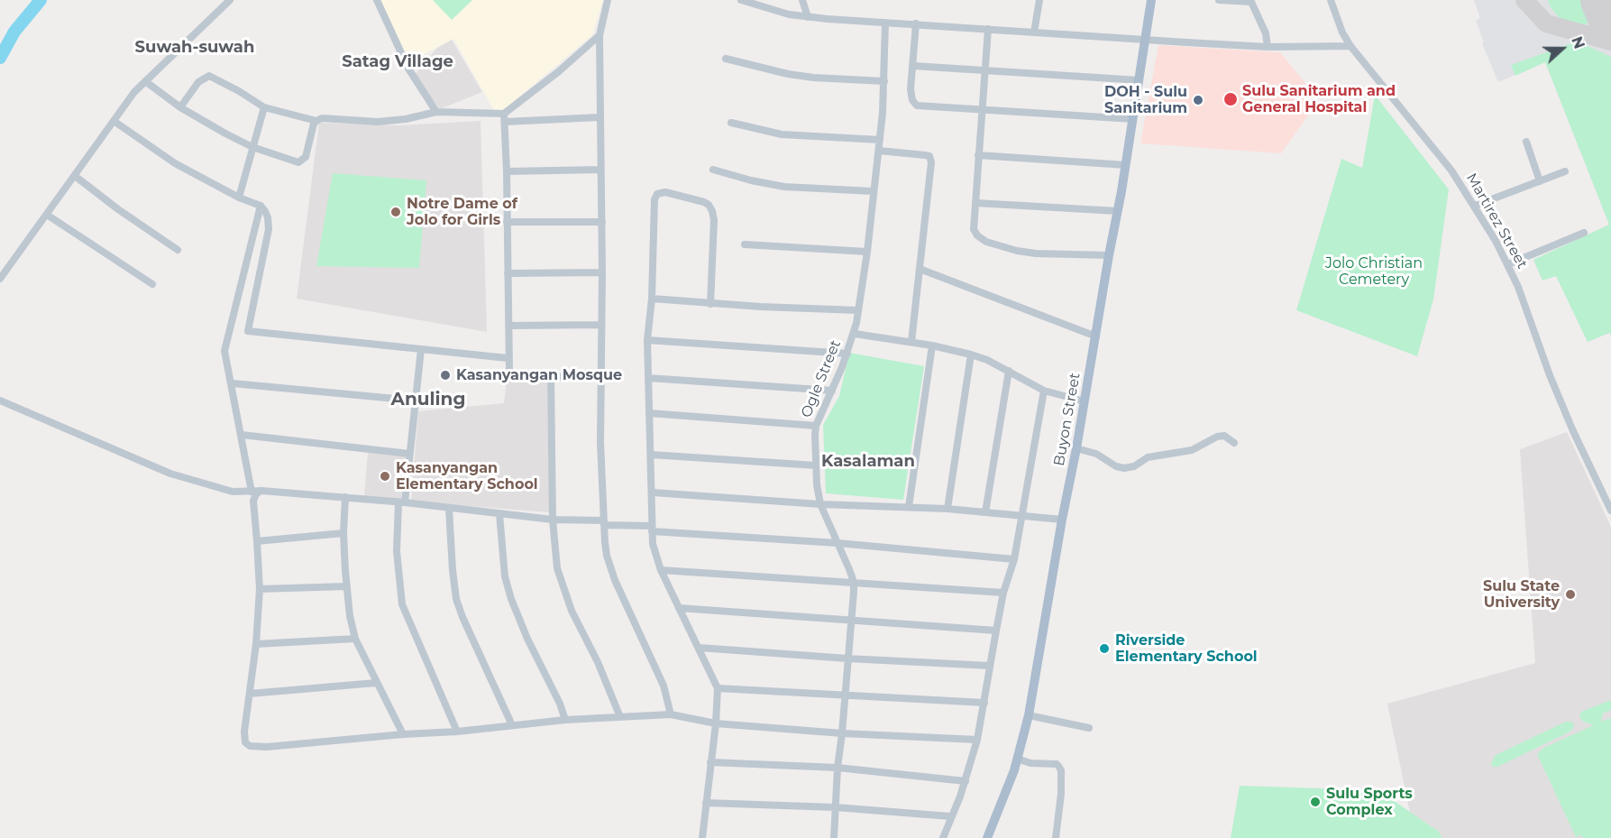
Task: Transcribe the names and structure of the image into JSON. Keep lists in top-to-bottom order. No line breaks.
{"streets":{"main road":["Buyon Street"],"street":["Martirez Street","Ogle Street"]},"districts":["Suwah-suwah","Satag Village","Anuling","Kasalaman"],"parks":["Jolo Christian Cemetery"],"places":["Sulu Sanitarium and General Hospital","DOH - Sulu Sanitarium","Notre Dame of Jolo for Girls","Kasanyangan Mosque","Kasanyangan Elementary School","Sulu State University","Riverside Elementary School","Sulu Sports Complex"],"north":"right"}
